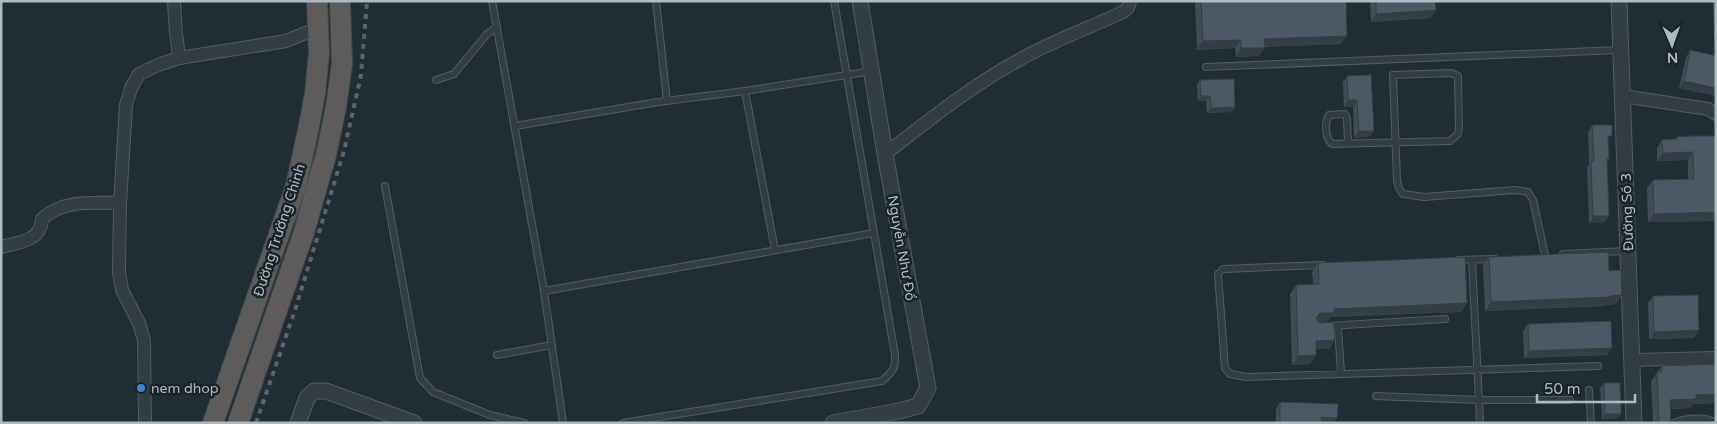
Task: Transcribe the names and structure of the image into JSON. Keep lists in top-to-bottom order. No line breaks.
{"streets":{"highway":["Đường Trường Chinh"],"street":["Đường Số 3","Nguyễn Như Đổ"]},"places":["nem dhop"],"scale_bar":"50 m","north":"bottom"}
